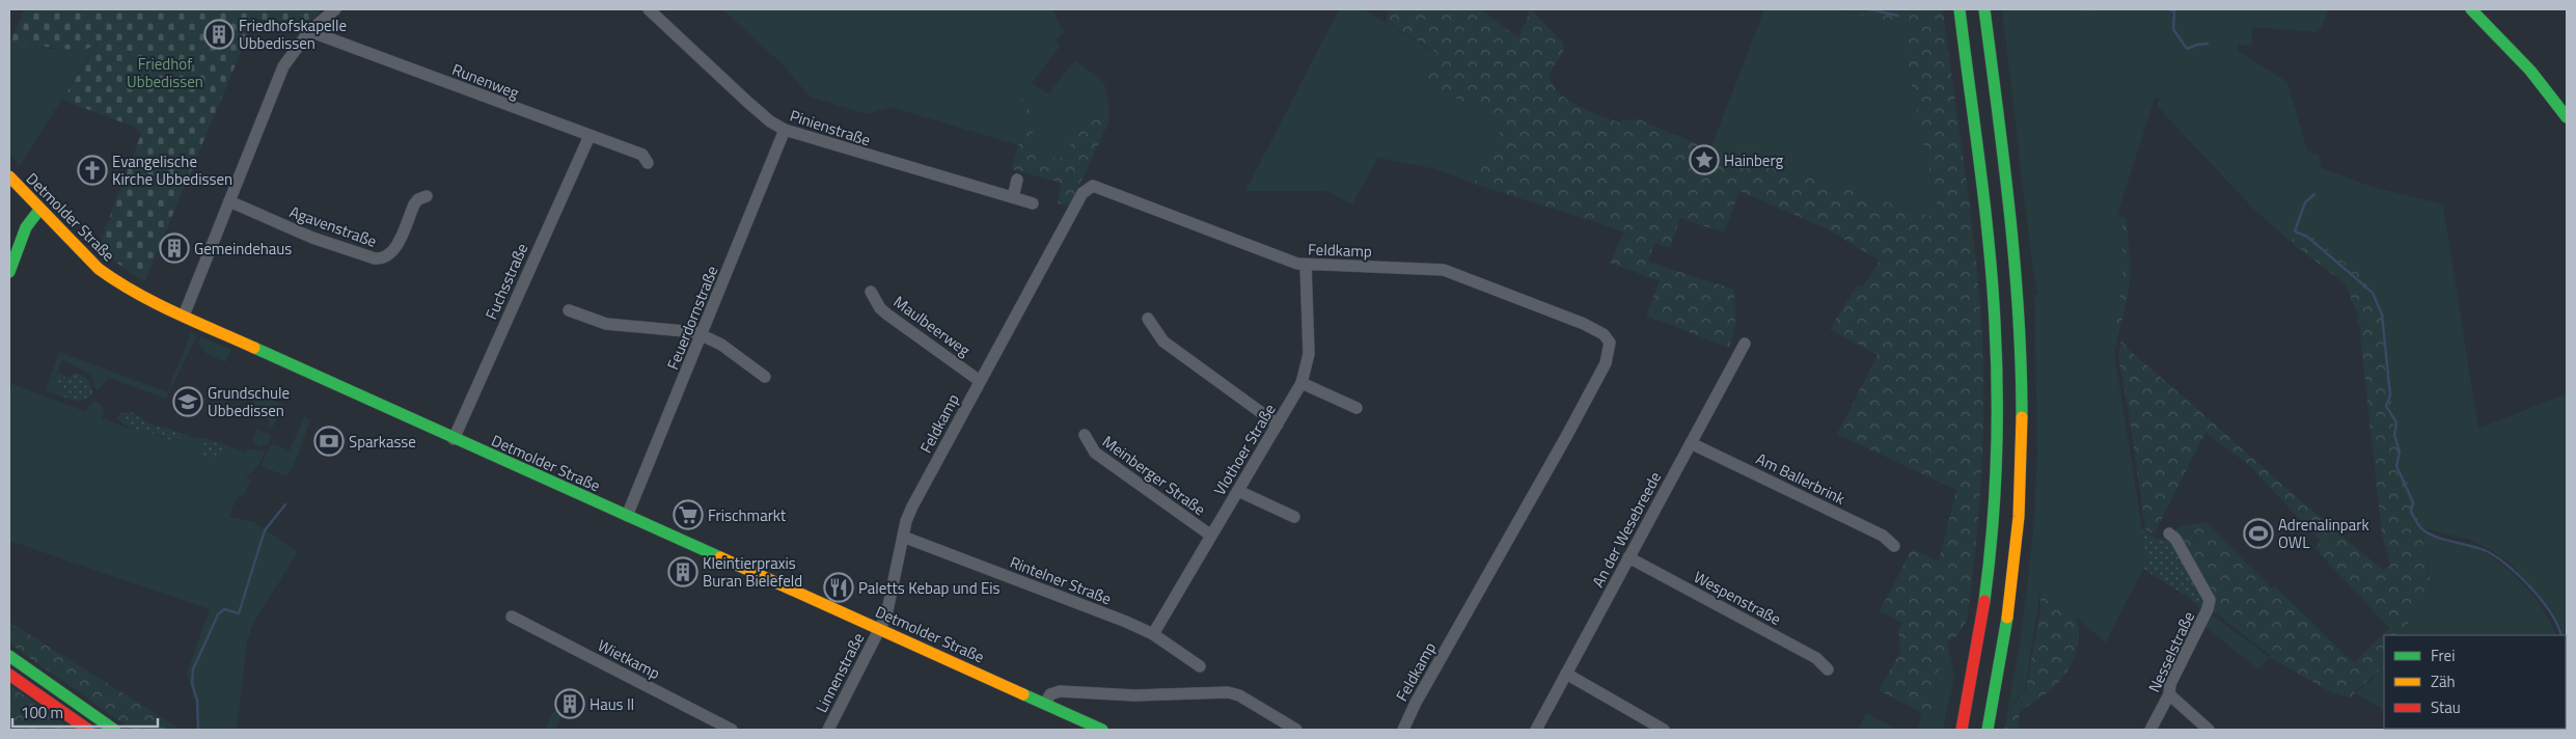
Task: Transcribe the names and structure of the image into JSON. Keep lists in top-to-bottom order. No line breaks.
{"streets":{"main road":["Detmolder Straße"],"street":["Runenweg","Pinienstraße","Agavenstraße","Feldkamp","Fuchsstraße","Feuerdornstraße","Maulbeerweg","Vlothoer Straße","Meinberger Straße","Am Ballerbrink","An der Wesebreede","Rintelner Straße","Wespenstraße","Nesselstraße","Wietkamp","Linnenstraße"]},"crossings":[["Runenweg","Fuchsstraße"],["Pinienstraße","Feuerdornstraße"],["Detmolder Straße","Feldkamp"],["Detmolder Straße","Fuchsstraße"],["Detmolder Straße","Feuerdornstraße"],["Detmolder Straße","Linnenstraße"],["Feldkamp","Maulbeerweg"],["Feldkamp","Vlothoer Straße"],["Feldkamp","Rintelner Straße"],["Feldkamp","Linnenstraße"],["Vlothoer Straße","Meinberger Straße"],["Vlothoer Straße","Rintelner Straße"],["Am Ballerbrink","An der Wesebreede"],["An der Wesebreede","Wespenstraße"]],"parks":["Friedhof Ubbedissen"],"places":{"building":["Friedhofskapelle Ubbedissen","Gemeindehaus","Kleintierpraxis Buran Bielefeld","Haus II"],"place":["Hainberg"],"church":["Evangelische Kirche Ubbedissen"],"school or university":["Grundschule Ubbedissen"],"bank":["Sparkasse"],"supermarket":["Frischmarkt"],"sports":["Adrenalinpark OWL"],"restaurant":["Paletts Kebap und Eis"]},"legend":["Frei","Zäh","Stau"],"scale_bar":"100 m"}
